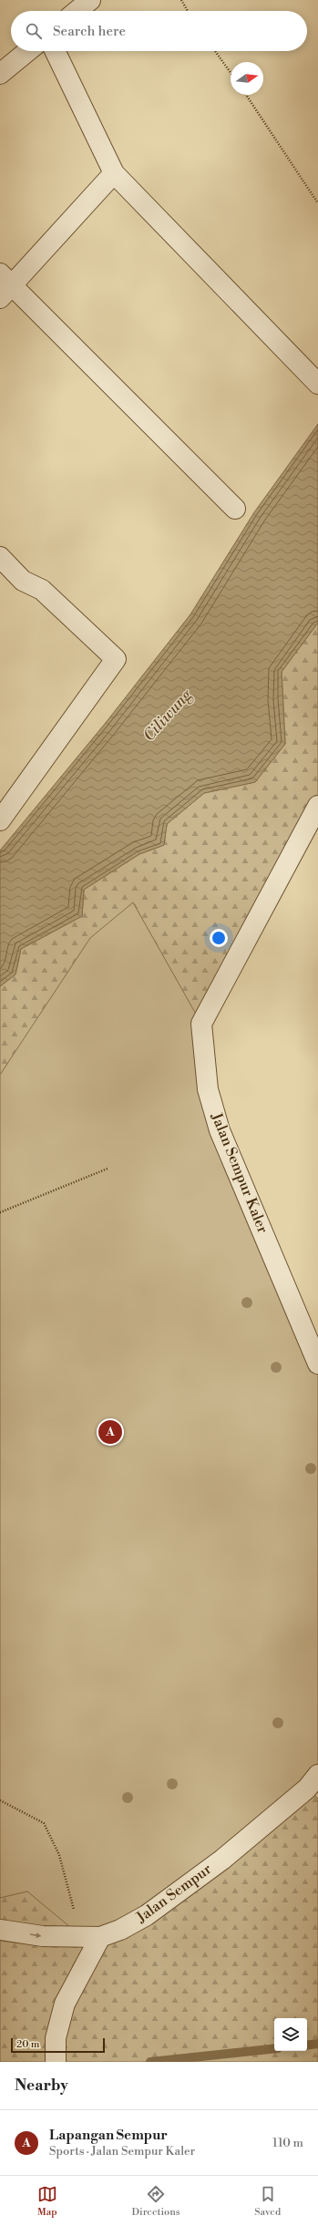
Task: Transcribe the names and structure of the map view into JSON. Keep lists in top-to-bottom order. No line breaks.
{"streets":{"street":["Jalan Sempur Kaler","Jalan Sempur"]},"water":["Ciliwung"],"scale_bar":"20 m","north":"right","page":{"search":"Search here","pins":"A","scale":"20 m","heading":"Nearby","list":[{"mark":"A","name":"Lapangan Sempur","note":"Sports · Jalan Sempur Kaler","value":"110 m"}],"nav":["Map","Directions","Saved"]}}
